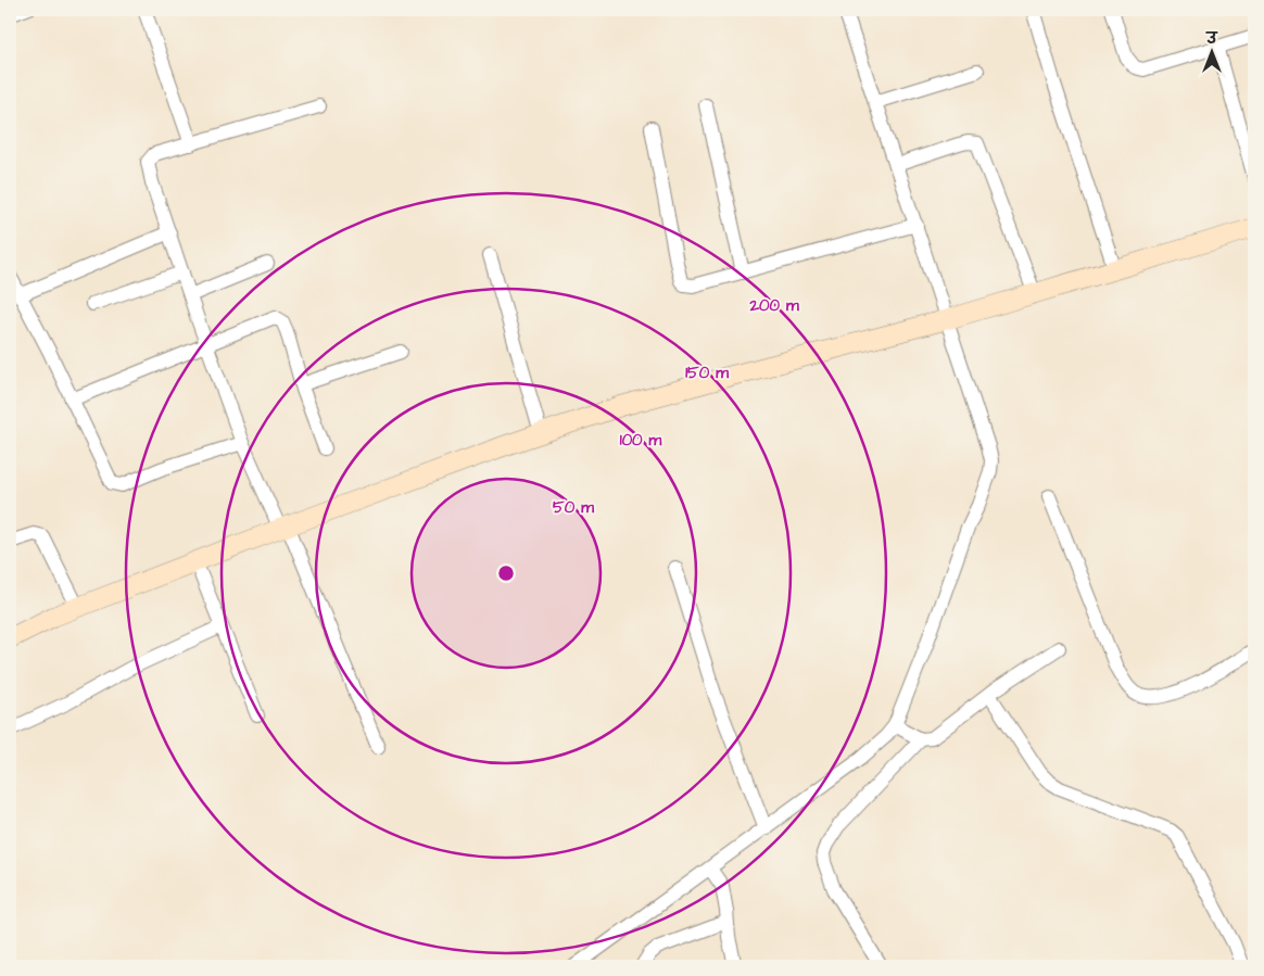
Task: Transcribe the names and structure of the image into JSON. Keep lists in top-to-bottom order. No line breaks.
{"north":"top","rings":["200 m","150 m","100 m","50 m"]}
